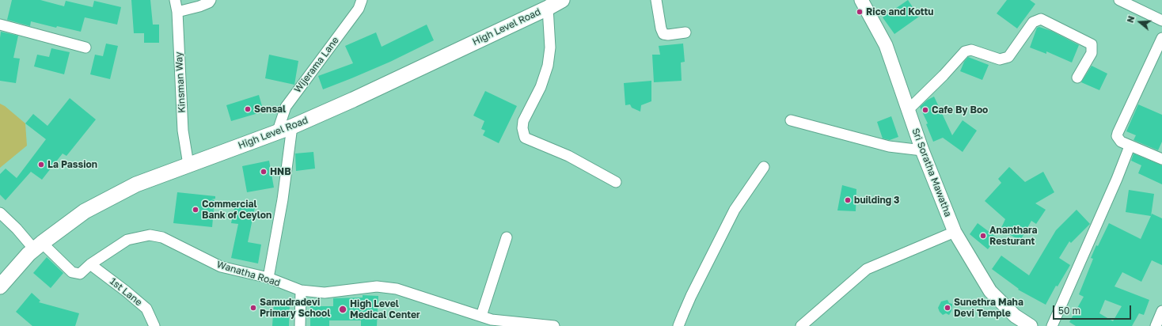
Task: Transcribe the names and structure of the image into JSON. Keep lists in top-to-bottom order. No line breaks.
{"streets":{"highway":["High Level Road"],"main road":["Sri Soratha Mawatha"],"street":["Wijerama Lane","Kinsman Way","Wanatha Road","1st Lane"]},"crossings":[["High Level Road","Wijerama Lane"],["High Level Road","Kinsman Way"],["High Level Road","Wanatha Road"],["Wanatha Road","1st Lane"]],"places":["Rice and Kottu","Sensal","Cafe By Boo","La Passion","HNB","building 3","Commercial Bank of Ceylon","Ananthara Resturant","Samudradevi Primary School","Sunethra Maha Devi Temple","High Level Medical Center"],"scale_bar":"50 m","north":"left"}
